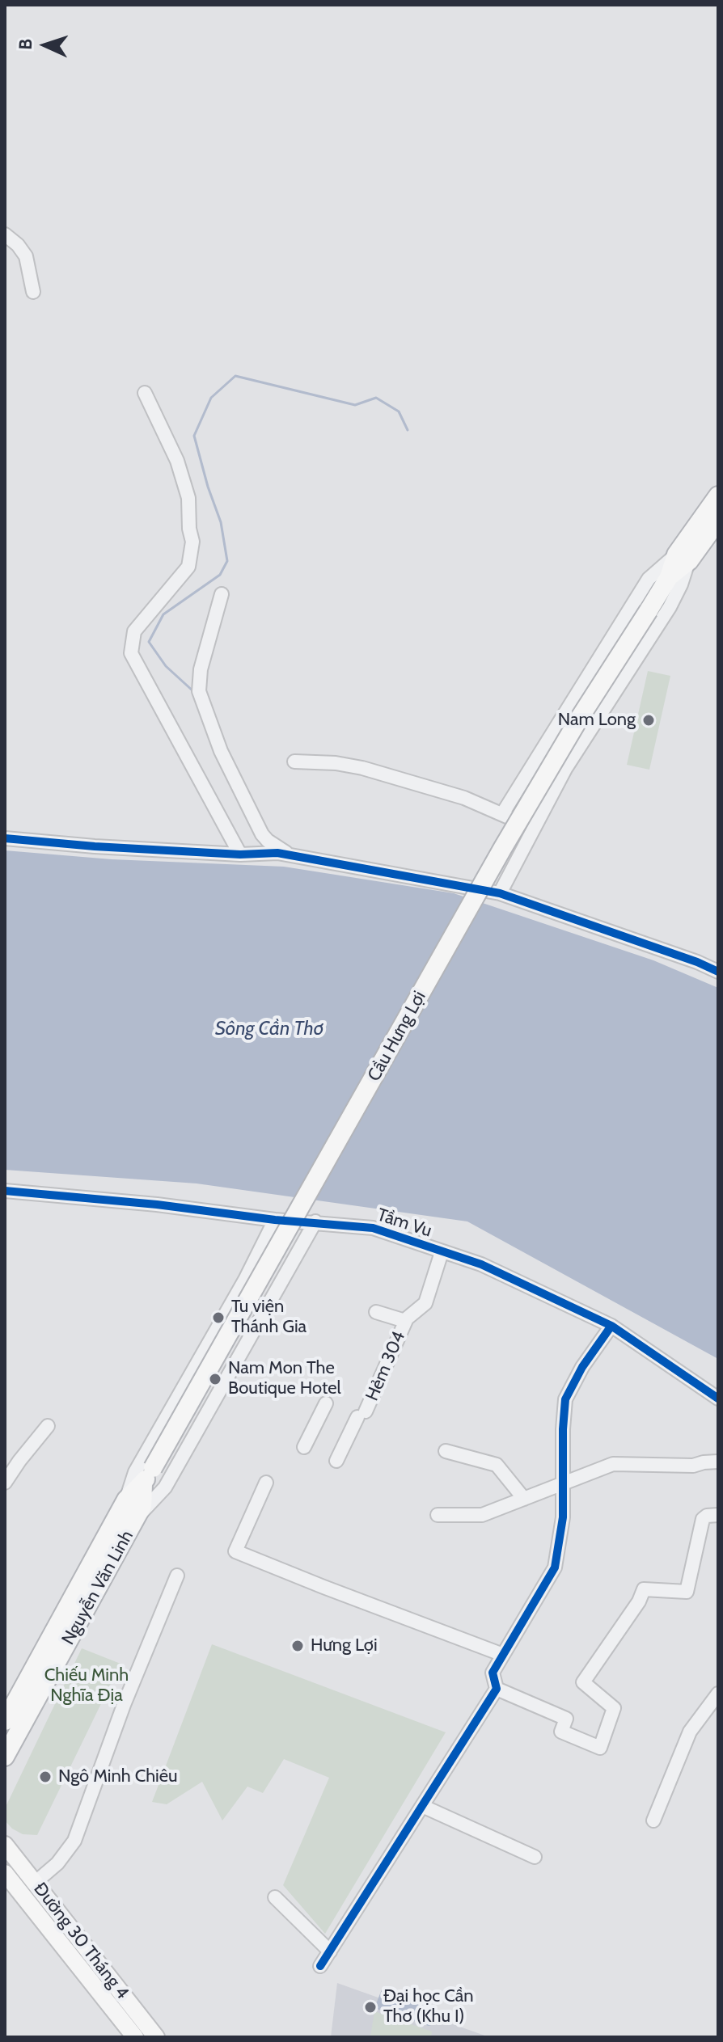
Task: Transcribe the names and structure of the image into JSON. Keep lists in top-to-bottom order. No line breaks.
{"streets":{"highway":["Cầu Hưng Lợi","Nguyễn Văn Linh"],"main road":["Đường 30 Tháng 4"],"street":["Tầm Vu","Hẻm 304"]},"crossings":[["Cầu Hưng Lợi","Nguyễn Văn Linh"],["Tầm Vu","Hẻm 304"]],"water":["Sông Cần Thơ"],"parks":["Chiếu Minh Nghĩa Địa"],"places":["Nam Long","Tu viện Thánh Gia","Nam Mon The Boutique Hotel","Hưng Lợi","Ngô Minh Chiêu","Đại học Cần Thơ (Khu I)"],"north":"left"}
